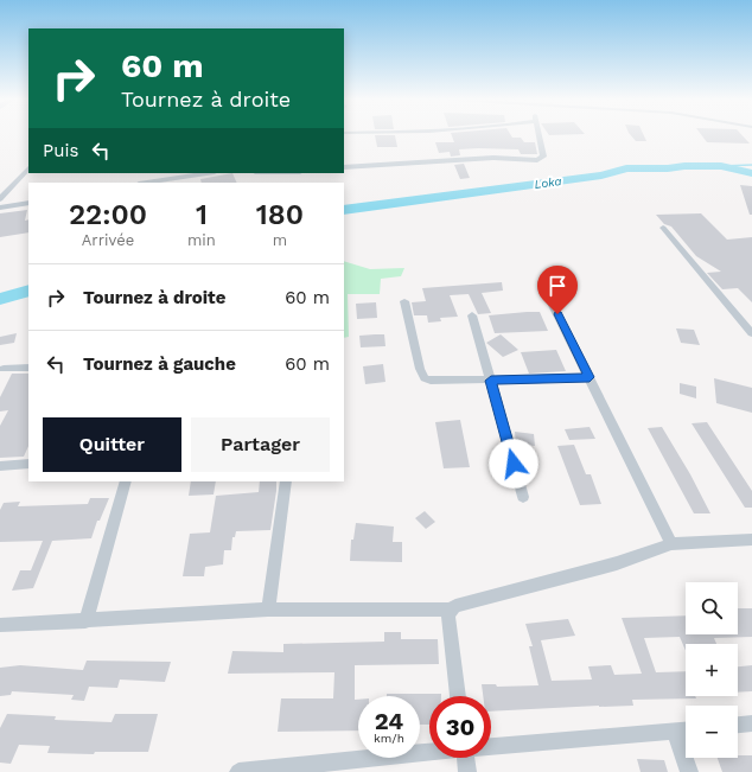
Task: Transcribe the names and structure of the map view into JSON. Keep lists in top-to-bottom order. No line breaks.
{"water":["Loka"],"page":{"turn":["60 m","Tournez à droite"],"then":"Puis","eta":["22:00","Arrivée","1","min","180","m"],"list":[{"name":"Tournez à droite","value":"60 m"},{"name":"Tournez à gauche","value":"60 m"}],"buttons":["Quitter","Partager"],"map_buttons":["+","−"],"speed":"24 km/h","limit":"30"}}
